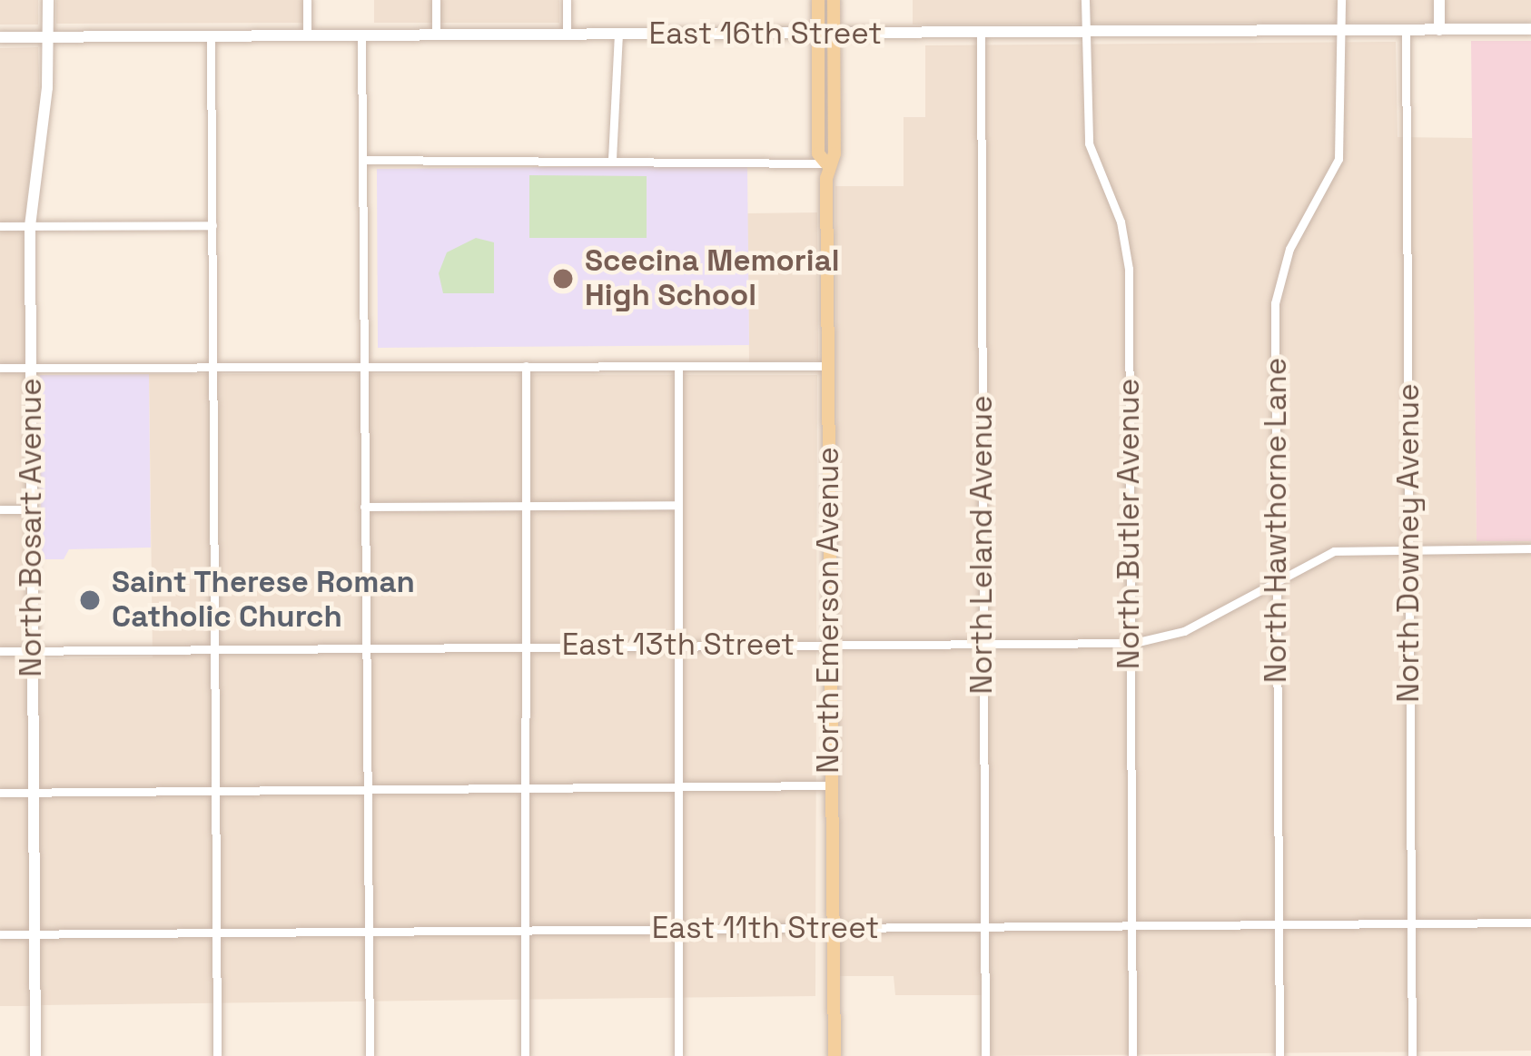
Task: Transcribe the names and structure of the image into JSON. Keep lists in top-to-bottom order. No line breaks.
{"streets":{"main road":["East 16th Street","North Bosart Avenue","North Emerson Avenue"],"street":["North Hawthorne Lane","North Butler Avenue","North Downey Avenue","North Leland Avenue","East 13th Street","East 11th Street"]},"crossings":[["East 16th Street","North Hawthorne Lane"],["East 16th Street","North Butler Avenue"],["East 16th Street","North Bosart Avenue"],["East 16th Street","North Downey Avenue"],["East 16th Street","North Leland Avenue"],["East 16th Street","North Emerson Avenue"],["North Hawthorne Lane","East 13th Street"],["North Hawthorne Lane","East 11th Street"],["North Butler Avenue","East 13th Street"],["North Butler Avenue","East 11th Street"],["North Bosart Avenue","East 13th Street"],["North Bosart Avenue","East 11th Street"],["North Downey Avenue","East 13th Street"],["North Downey Avenue","East 11th Street"],["North Leland Avenue","East 13th Street"],["North Leland Avenue","East 11th Street"],["North Emerson Avenue","East 13th Street"],["North Emerson Avenue","East 11th Street"]],"places":["Scecina Memorial High School","Saint Therese Roman Catholic Church"]}
